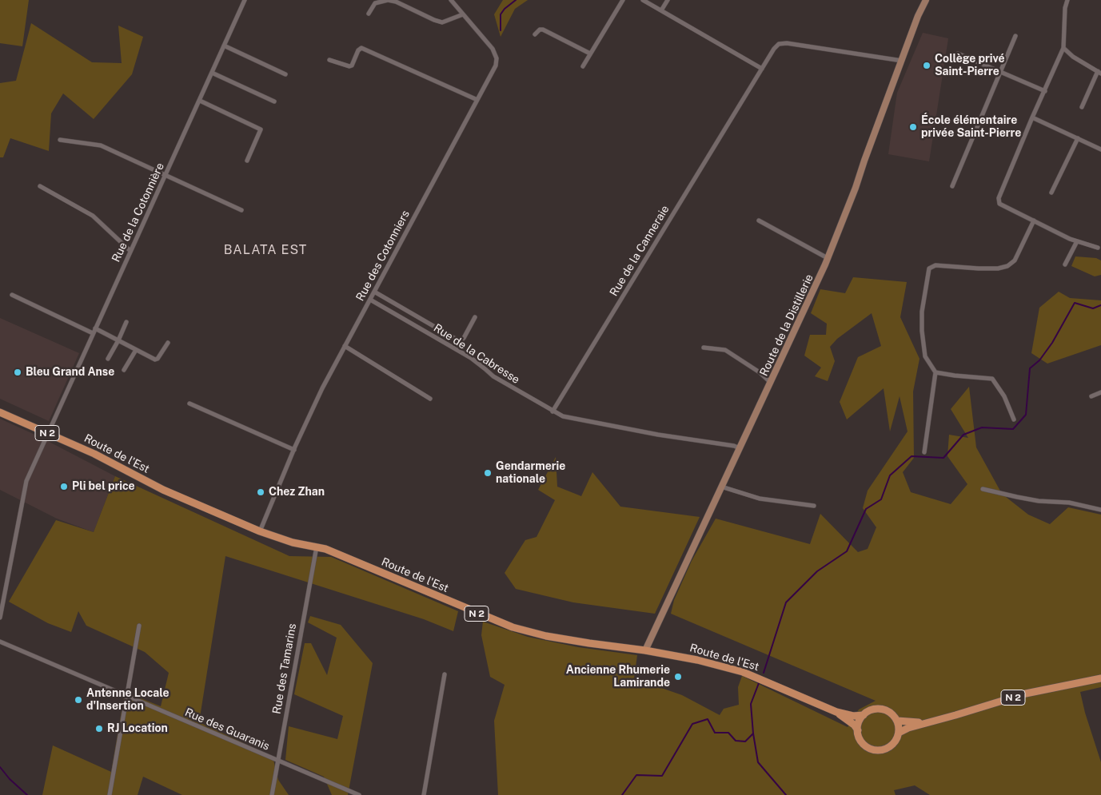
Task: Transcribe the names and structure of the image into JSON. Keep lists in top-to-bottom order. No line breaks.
{"streets":{"main road":["N 2","Route de l'Est"],"street":["Rue de la Cotonnière","Rue de la Canneraie","Rue des Cotonniers","Route de la Distillerie","Rue de la Cabresse","Rue des Tamarins","Rue des Guaranis"]},"crossings":[["Rue de la Cotonnière","Route de l'Est"],["Rue de la Canneraie","Route de la Distillerie"],["Rue de la Canneraie","Rue de la Cabresse"],["Rue des Cotonniers","Rue de la Cabresse"],["Rue des Cotonniers","Route de l'Est"],["Route de la Distillerie","Route de l'Est"],["N 2","Route de l'Est"],["Route de l'Est","Rue des Tamarins"],["Rue des Tamarins","Rue des Guaranis"]],"districts":["BALATA EST"],"places":["Collège privé Saint-Pierre","École élémentaire privée Saint-Pierre","Bleu Grand Anse","Gendarmerie nationale","Pli bel price","Chez Zhan","Ancienne Rhumerie Lamirande","Antenne Locale d'Insertion","RJ Location"]}
